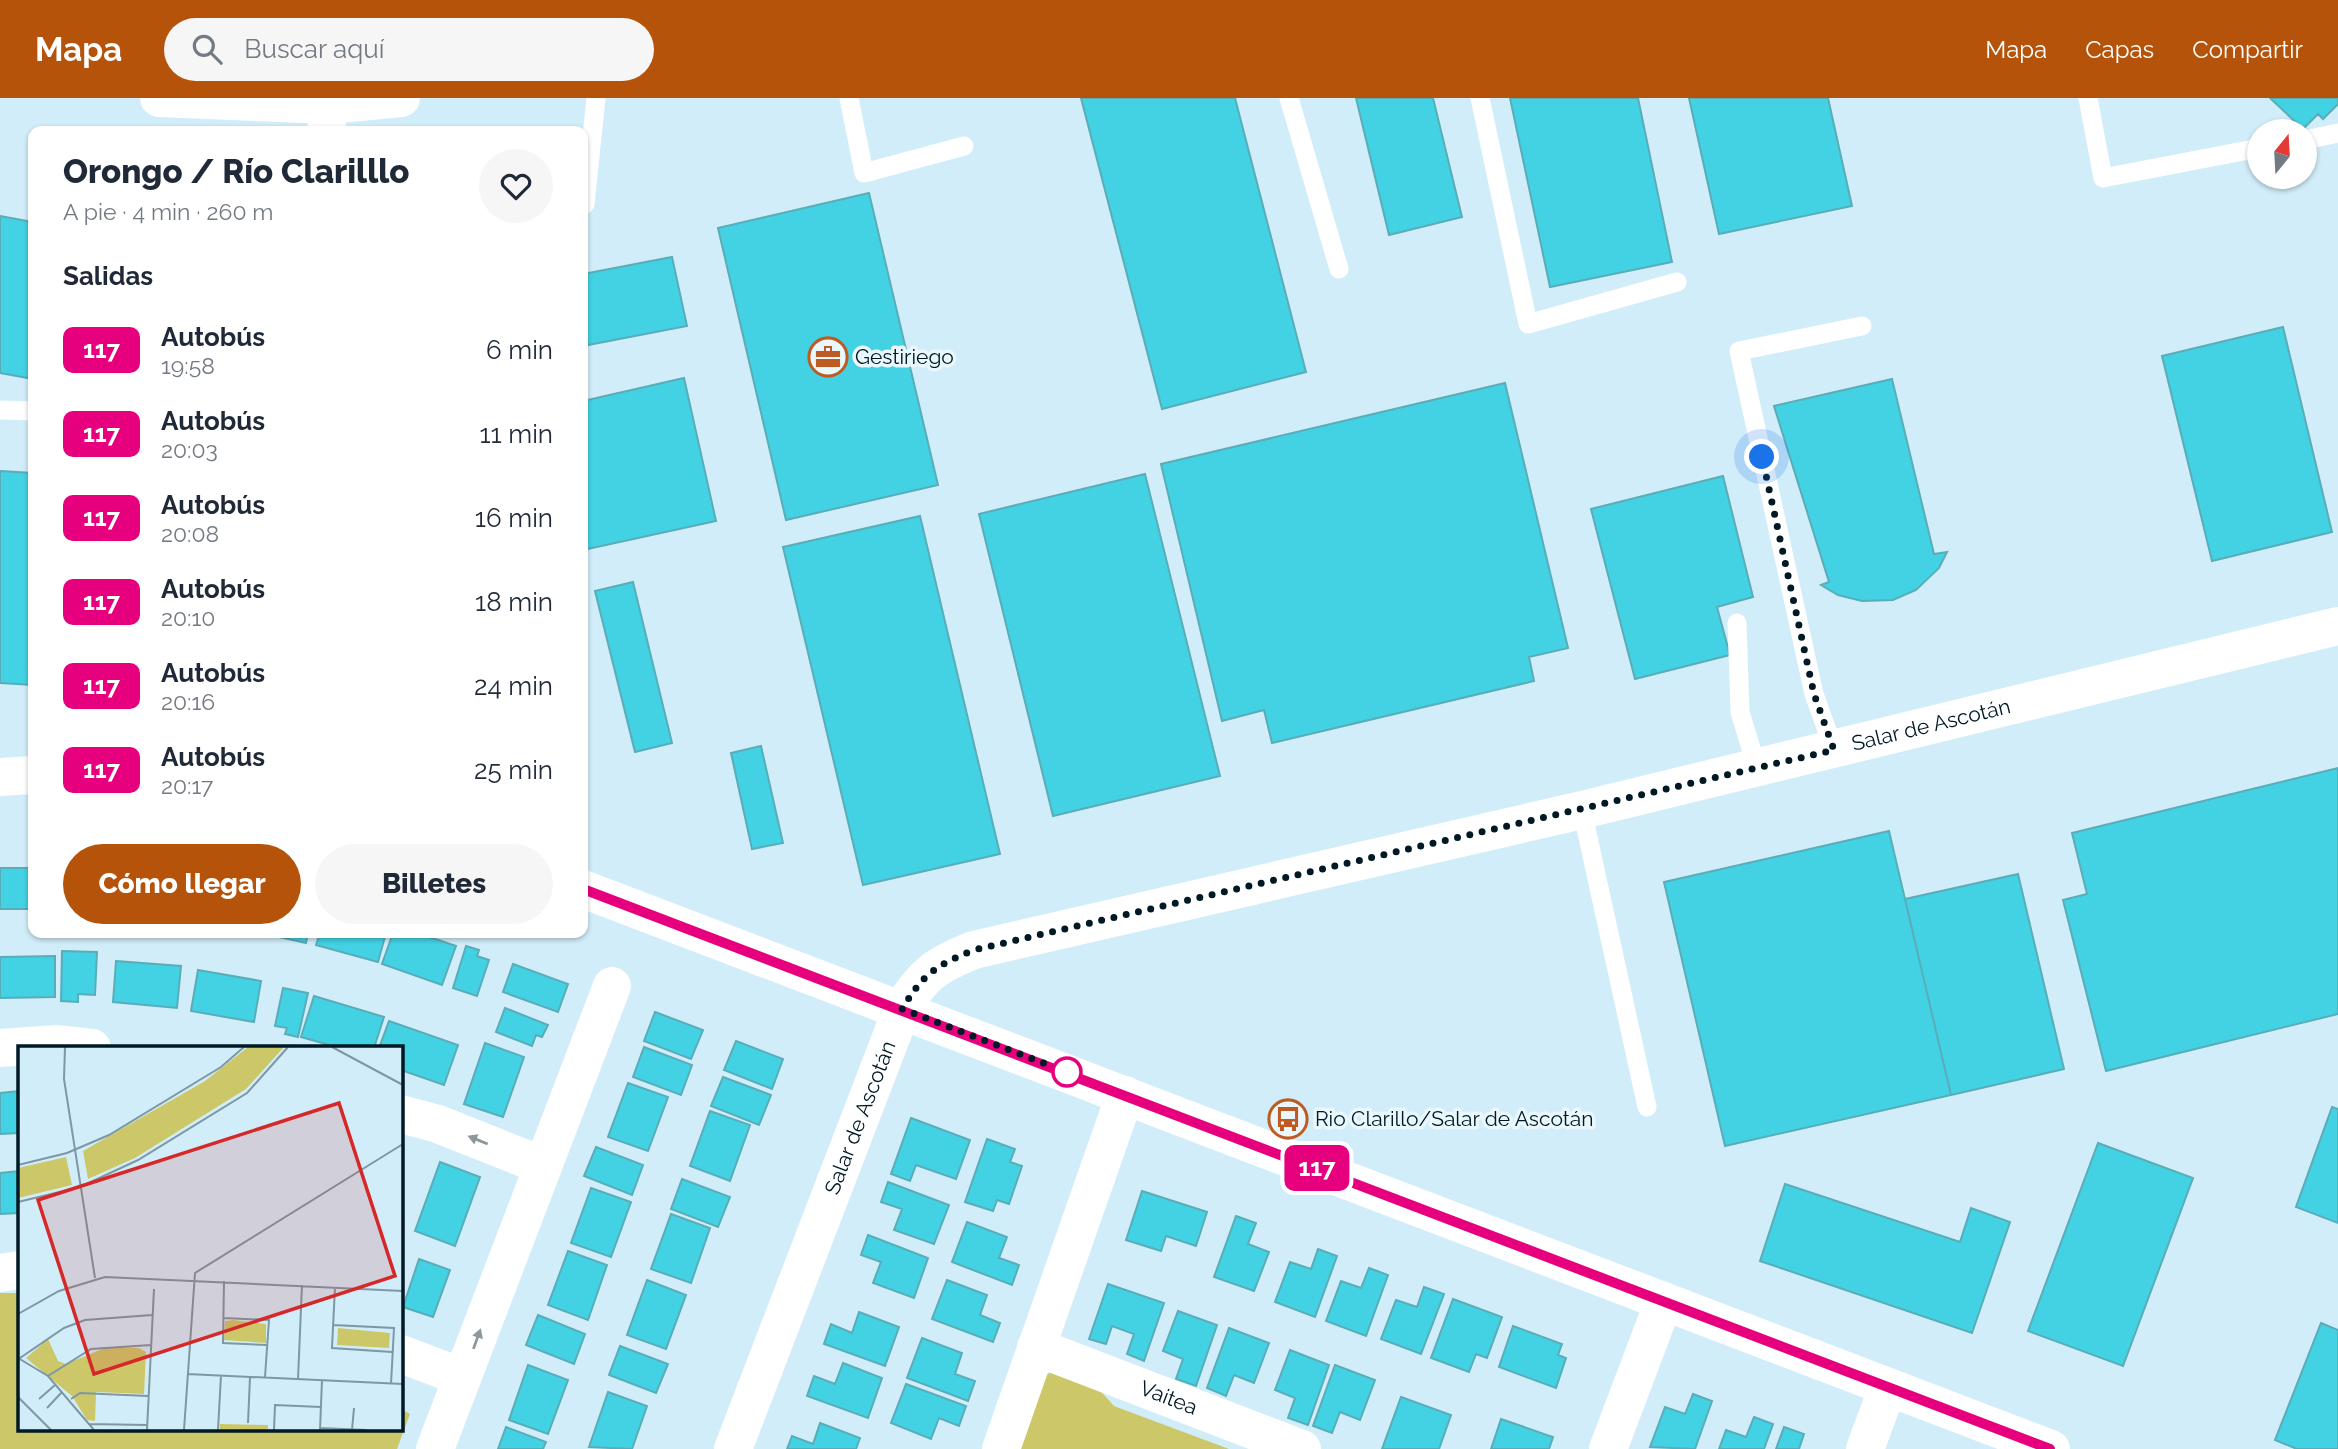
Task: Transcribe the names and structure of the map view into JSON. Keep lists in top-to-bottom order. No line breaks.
{"streets":{"street":["Salar de Ascotán","Vaitea"]},"places":{"office":["Gestiriego"],"bus stop":["Rio Clarillo/Salar de Ascotán"]},"lines":["bus line 117"],"north":"top","page":{"header":"Mapa","search":"Buscar aquí","nav":["Mapa","Capas","Compartir"],"on_map":"117","heading":[["Orongo / Río Clarilllo","A pie · 4 min · 260 m"],"Salidas"],"list":[{"mark":"117","name":"Autobús","note":"19:58","value":"6 min"},{"mark":"117","name":"Autobús","note":"20:03","value":"11 min"},{"mark":"117","name":"Autobús","note":"20:08","value":"16 min"},{"mark":"117","name":"Autobús","note":"20:10","value":"18 min"},{"mark":"117","name":"Autobús","note":"20:16","value":"24 min"},{"mark":"117","name":"Autobús","note":"20:17","value":"25 min"}],"buttons":["Cómo llegar","Billetes"]}}
